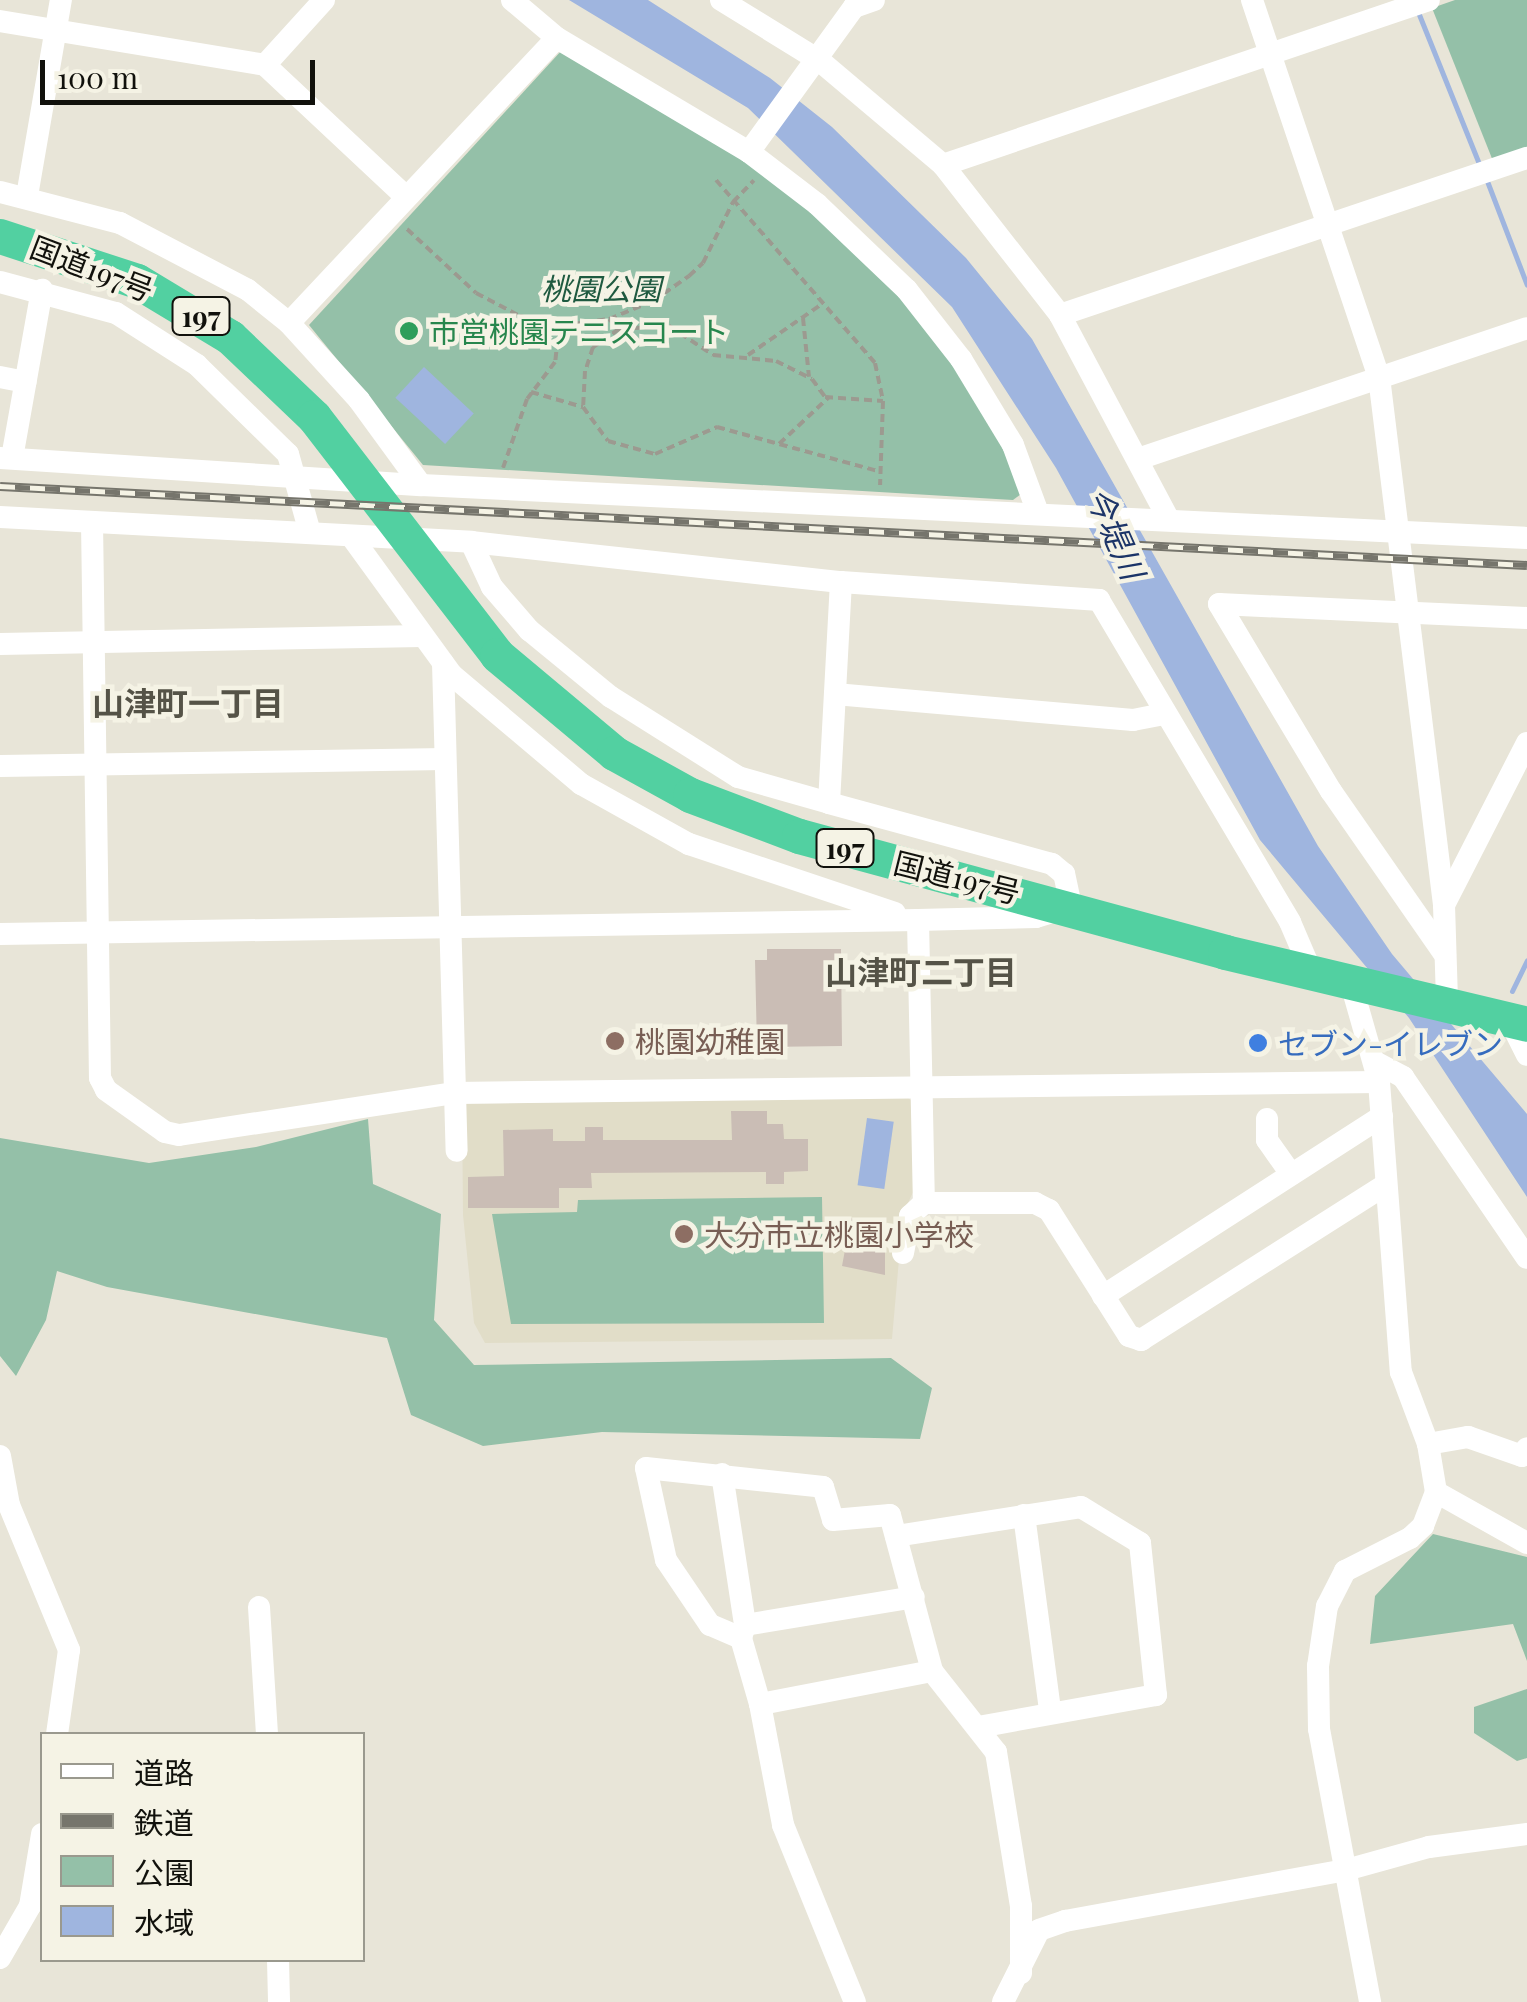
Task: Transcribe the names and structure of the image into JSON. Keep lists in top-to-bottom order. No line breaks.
{"streets":{"highway":["国道197号","197"]},"districts":["山津町一丁目","山津町二丁目"],"water":["今堤川"],"parks":["桃園公園"],"places":["市営桃園テニスコート","桃園幼稚園","セブン-イレブン","大分市立桃園小学校"],"legend":["道路","鉄道","公園","水域"],"scale_bar":"100 m"}
